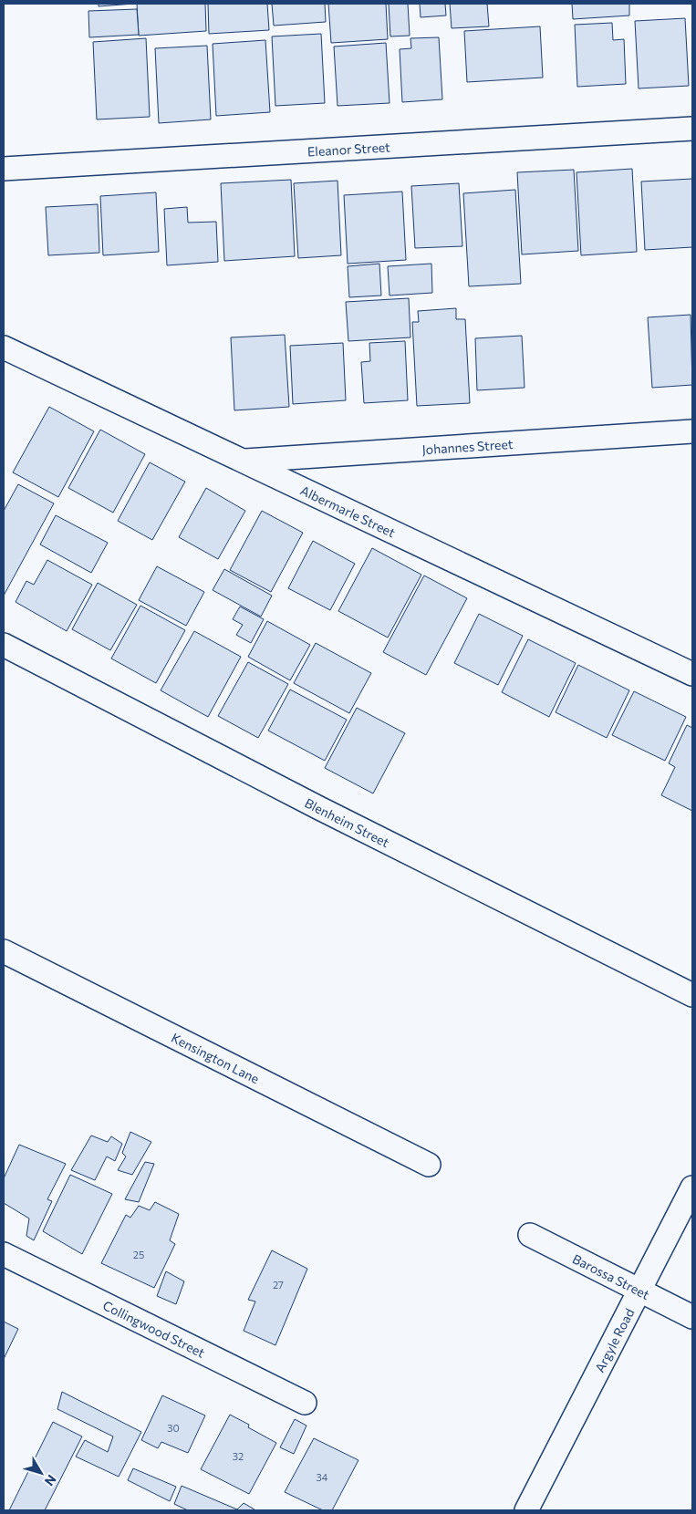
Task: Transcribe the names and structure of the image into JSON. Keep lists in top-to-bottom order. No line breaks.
{"streets":{"street":["Eleanor Street","Johannes Street","Albermarle Street","Blenheim Street","Kensington Lane","Barossa Street","Collingwood Street","Argyle Road"]},"crossings":[["Johannes Street","Albermarle Street"],["Barossa Street","Argyle Road"]],"house_numbers":["25","27","30","32","34"],"north":"bottom right"}
